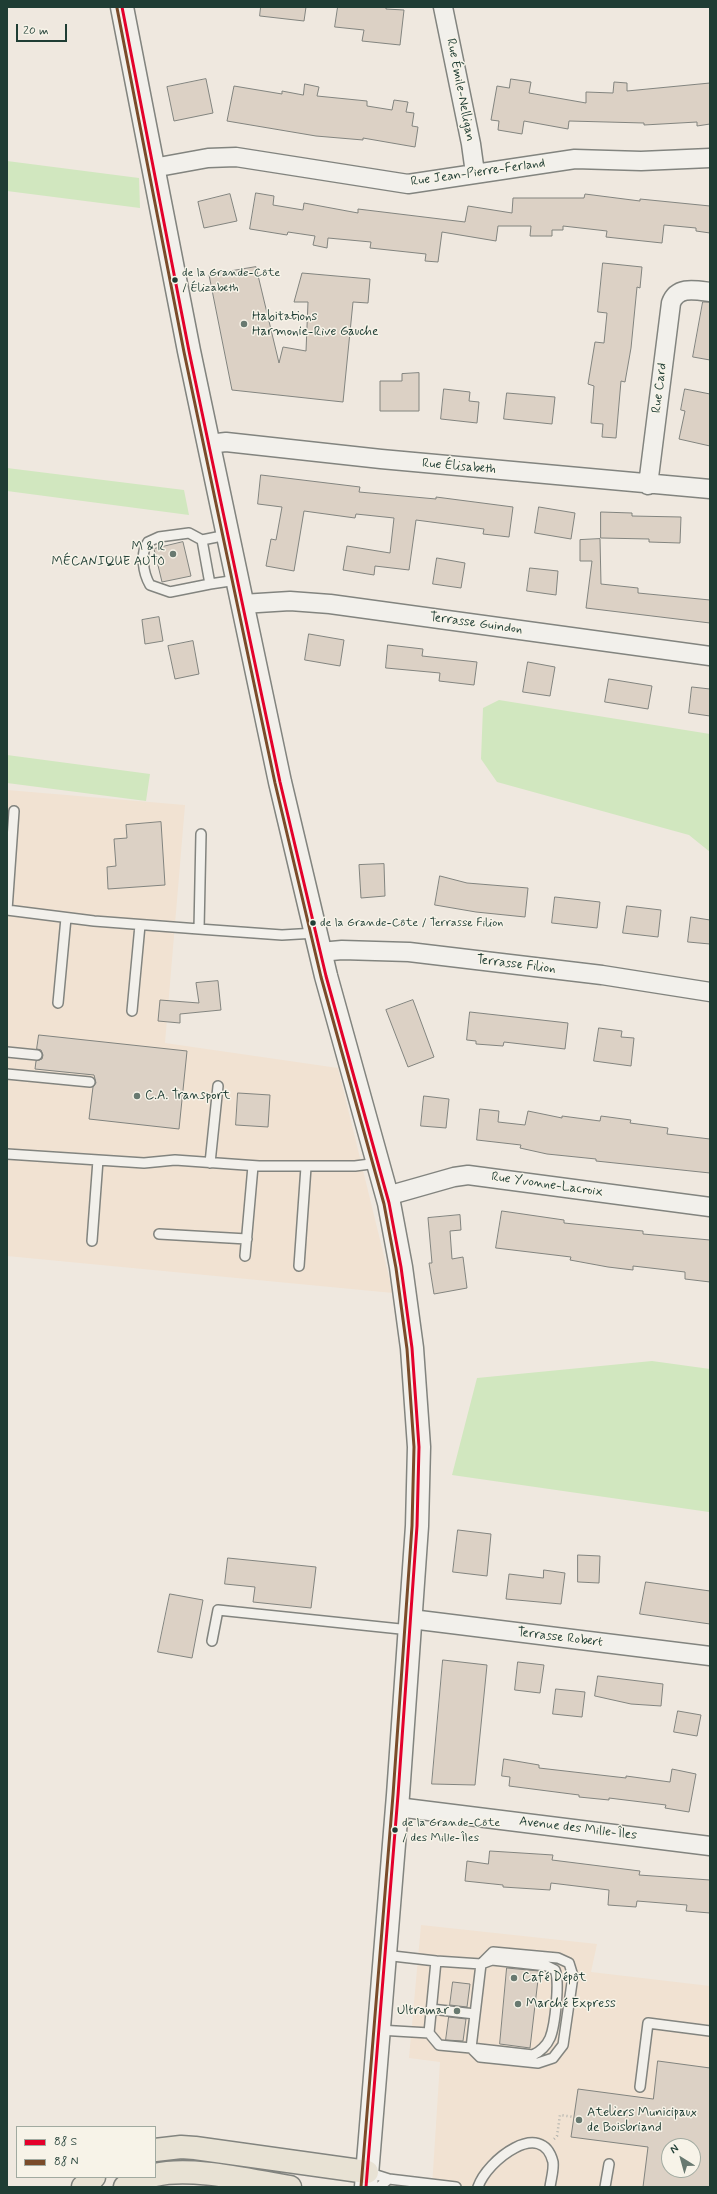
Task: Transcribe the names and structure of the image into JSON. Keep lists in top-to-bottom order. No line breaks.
{"streets":{"street":["Rue Émile-Nelligan","Rue Jean-Pierre-Ferland","Rue Card","Rue Élisabeth","Terrasse Guindon","Terrasse Filion","Rue Yvonne-Lacroix","Terrasse Robert","Avenue des Mille-Îles"]},"crossings":[["Rue Émile-Nelligan","Rue Jean-Pierre-Ferland"],["Rue Card","Rue Élisabeth"]],"places":["de la Grande-Côte / Élizabeth","Habitations Harmonie-Rive Gauche","M & R MÉCANIQUE AUTO","de la Grande-Côte / Terrasse Filion","C.A. Transport","de la Grande-Côte / des Mille-Îles","Café Dépôt","Marché Express","Ultramar","Ateliers Municipaux de Boisbriand"],"legend":["88 S","88 N"],"scale_bar":"20 m","north":"top left"}
